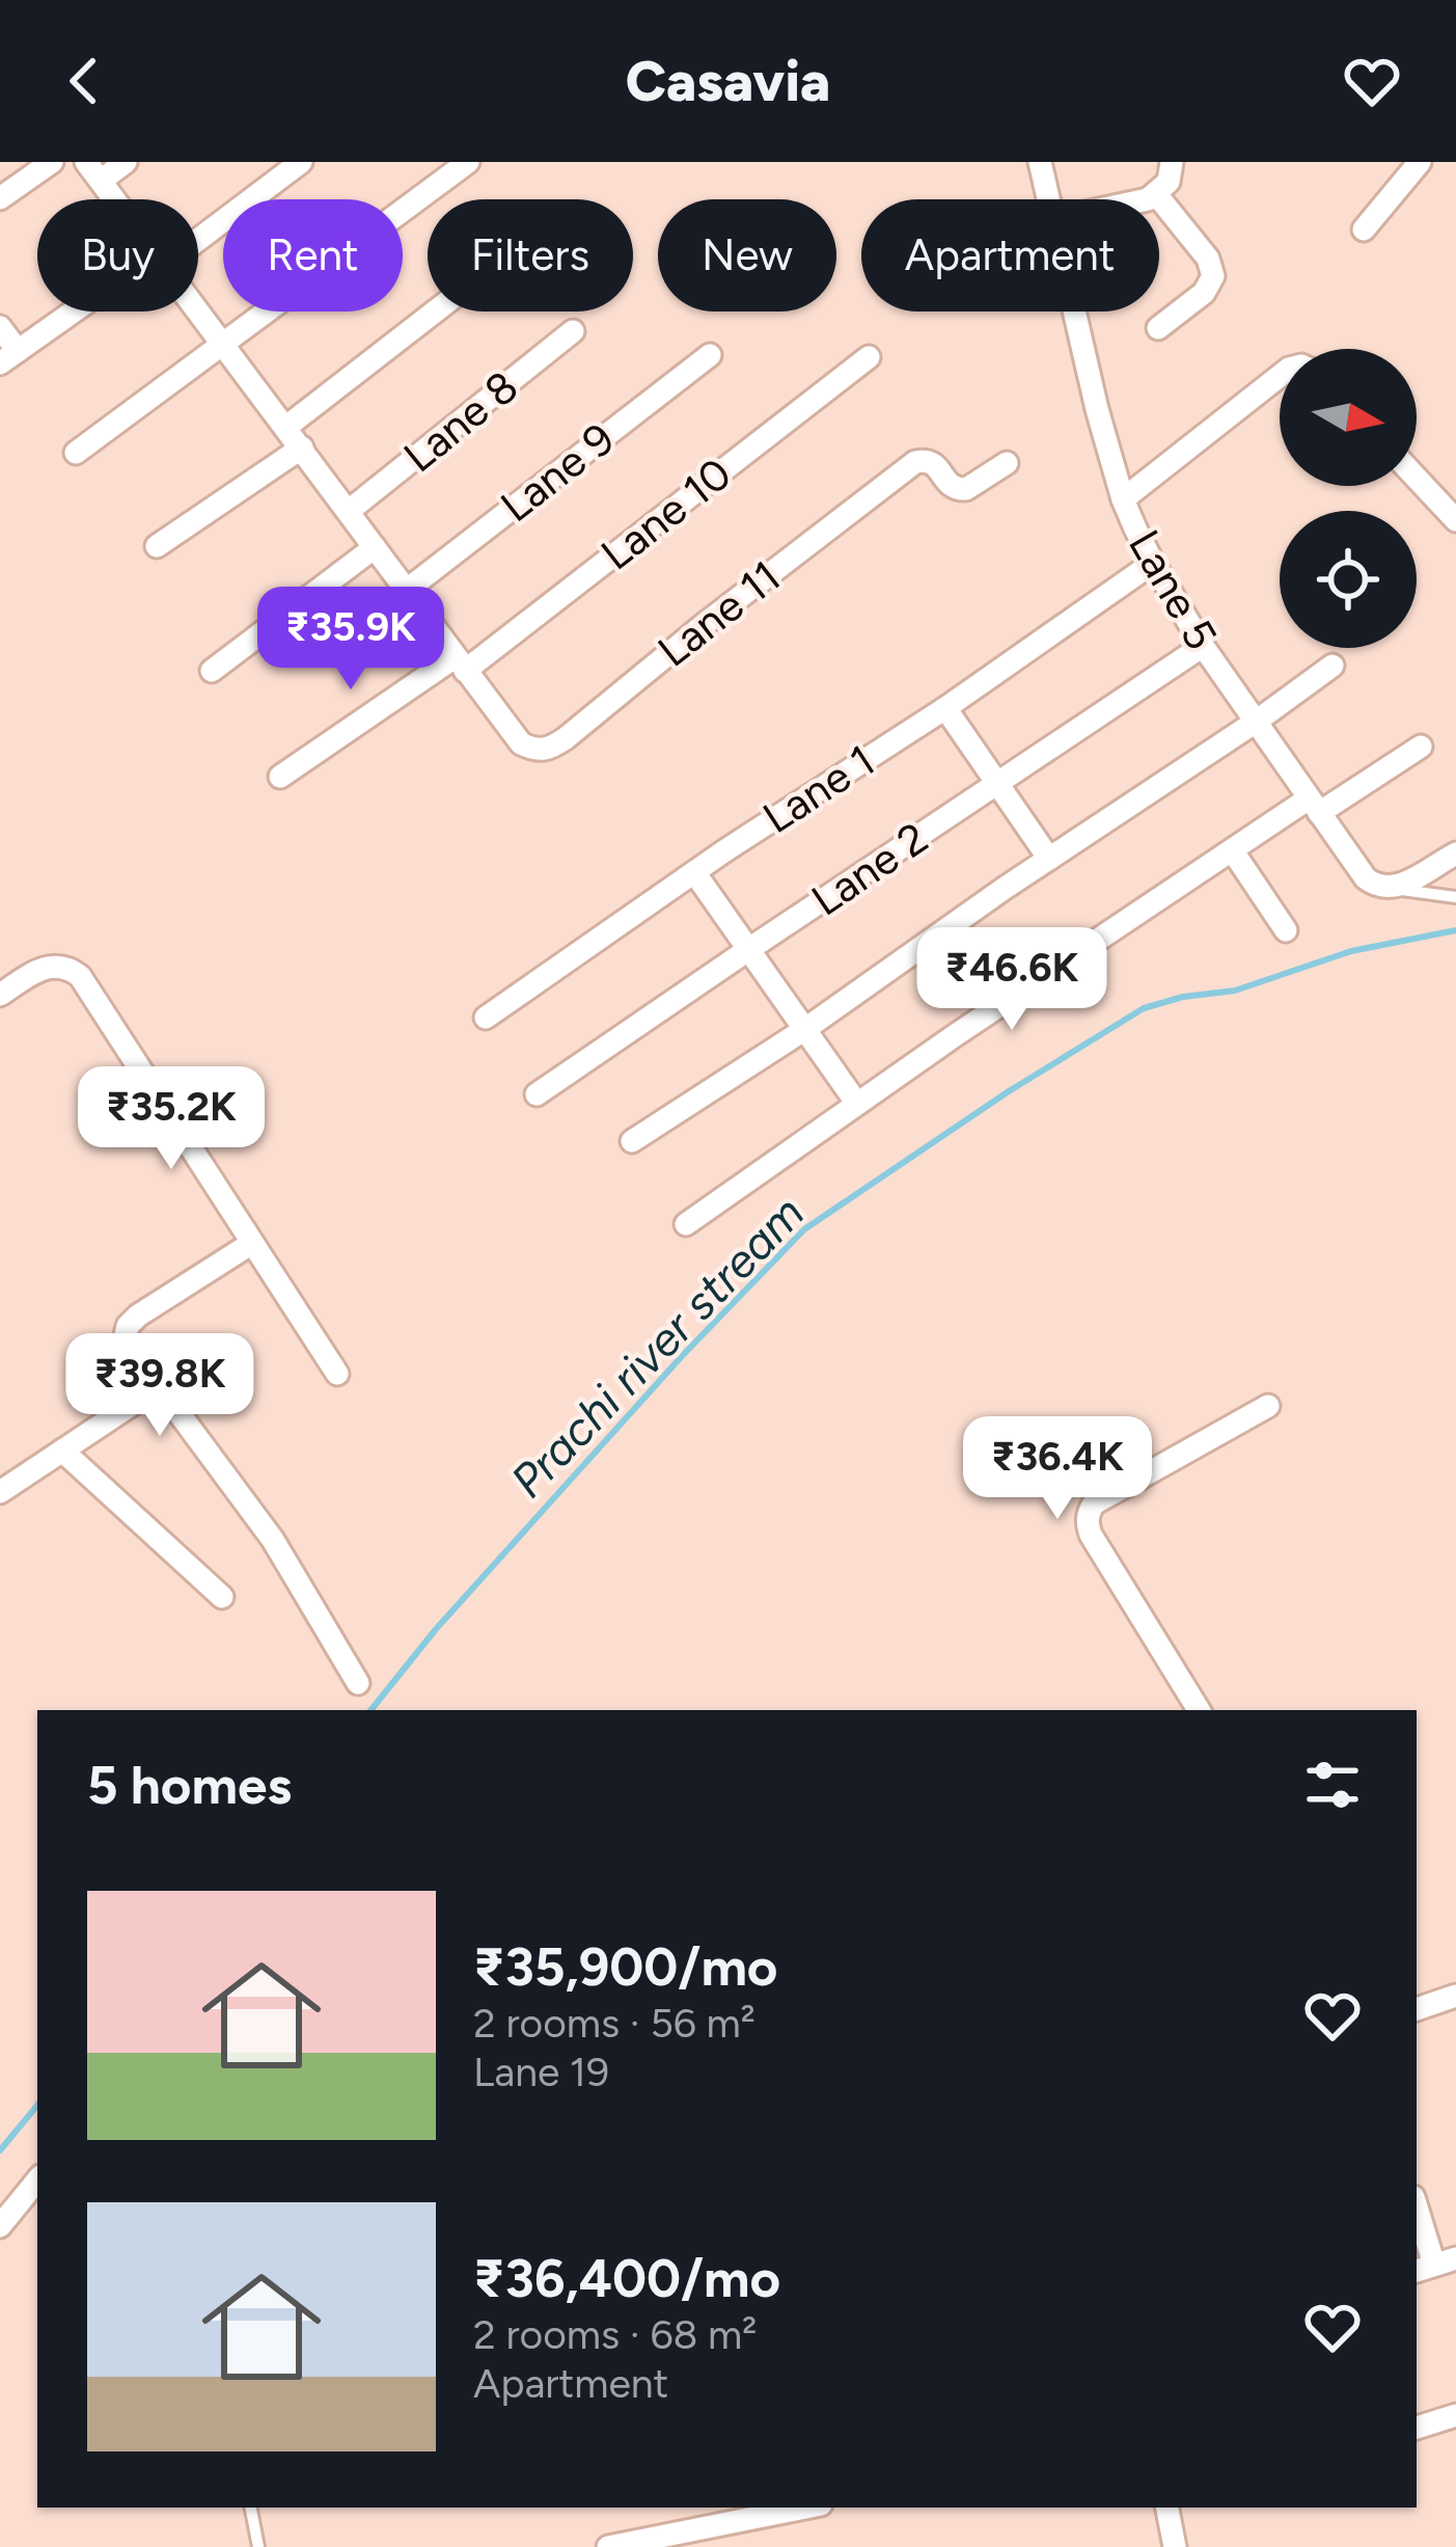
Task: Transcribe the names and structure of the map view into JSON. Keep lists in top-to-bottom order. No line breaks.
{"streets":{"street":["Lane 8","Lane 9","Lane 10","Lane 5","Lane 11","Lane 1","Lane 2"]},"crossings":[["Lane 10","Lane 11"],["Lane 5","Lane 1"],["Lane 5","Lane 2"]],"water":["Prachi river stream"],"north":"right","page":{"header":"Casavia","chip":["Buy","Rent","Filters","New","Apartment"],"price":["₹35.9K","₹46.6K","₹35.2K","₹39.8K","₹36.4K"],"heading":"5 homes","list":[{"name":"₹35,900/mo","note":"2 rooms · 56 m² · Lane 19"},{"name":"₹36,400/mo","note":"2 rooms · 68 m² · Apartment"}]}}
